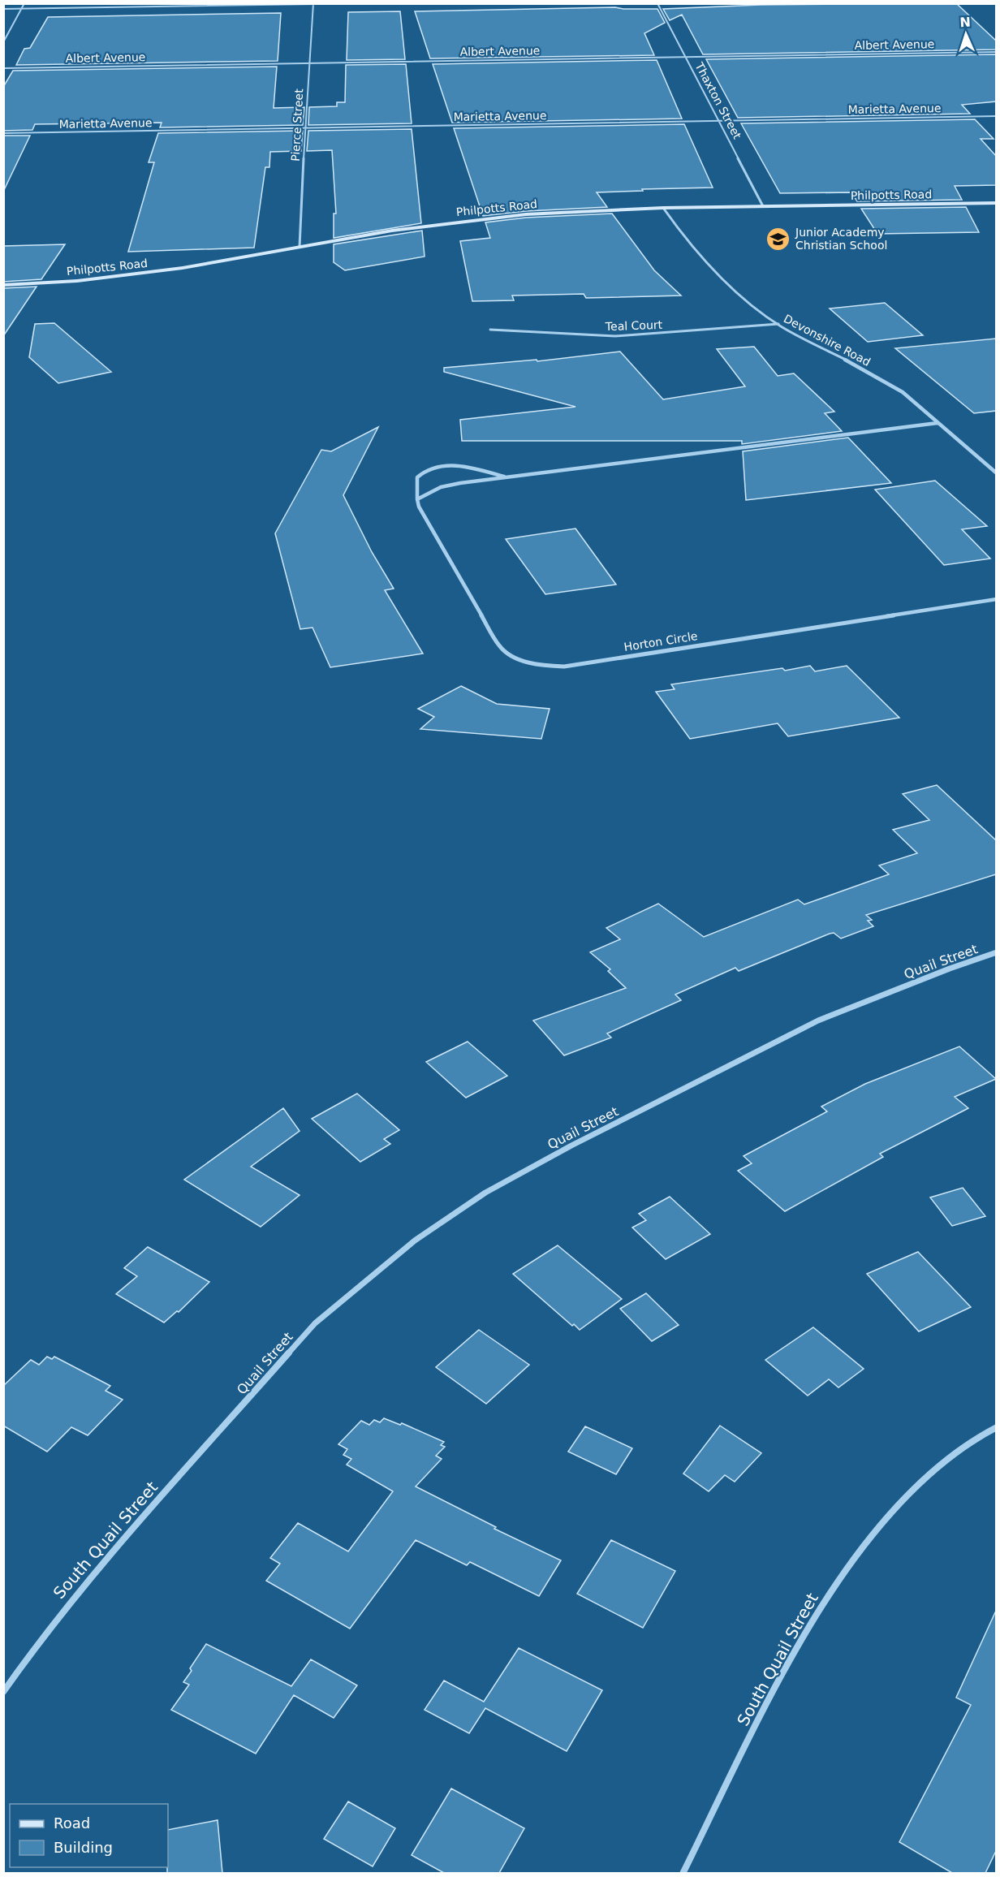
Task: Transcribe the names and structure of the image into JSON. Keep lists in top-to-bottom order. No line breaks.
{"streets":{"street":["Albert Avenue","Thaxton Street","Marietta Avenue","Pierce Street","Philpotts Road","Teal Court","Devonshire Road","Horton Circle","Quail Street","South Quail Street"]},"crossings":[["Albert Avenue","Thaxton Street"],["Albert Avenue","Pierce Street"],["Thaxton Street","Marietta Avenue"],["Thaxton Street","Philpotts Road"],["Marietta Avenue","Pierce Street"],["Pierce Street","Philpotts Road"],["Philpotts Road","Devonshire Road"],["Teal Court","Devonshire Road"],["Devonshire Road","Horton Circle"],["Quail Street","South Quail Street"]],"places":{"school or university":["Junior Academy Christian School"]},"legend":["Road","Building"],"north":"top"}
